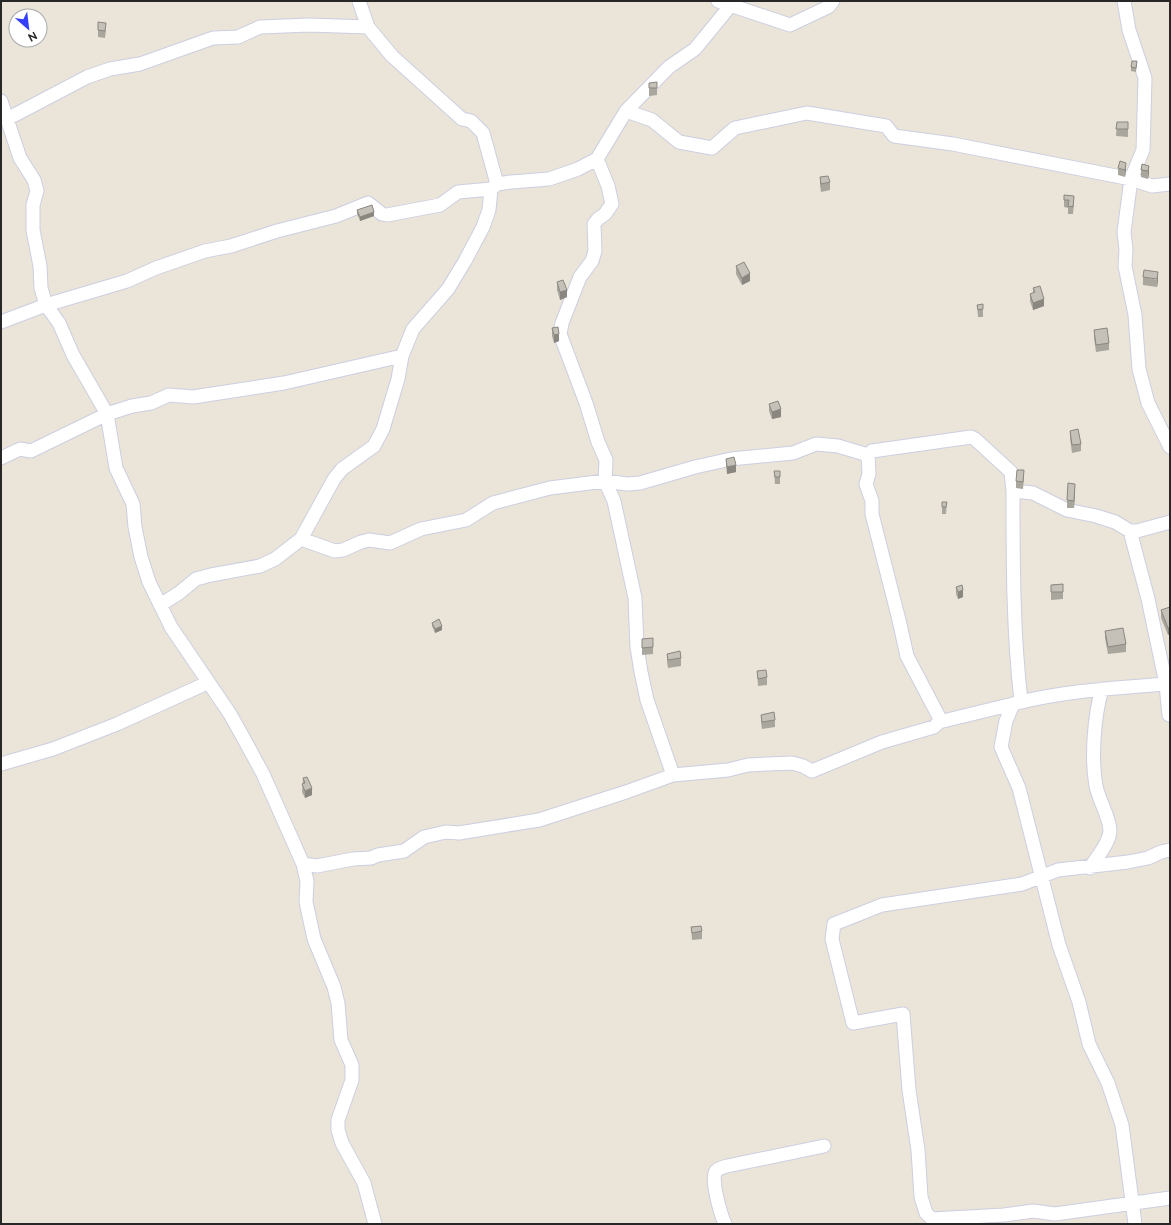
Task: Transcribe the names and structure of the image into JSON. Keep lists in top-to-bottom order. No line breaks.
{"north":"bottom right"}
